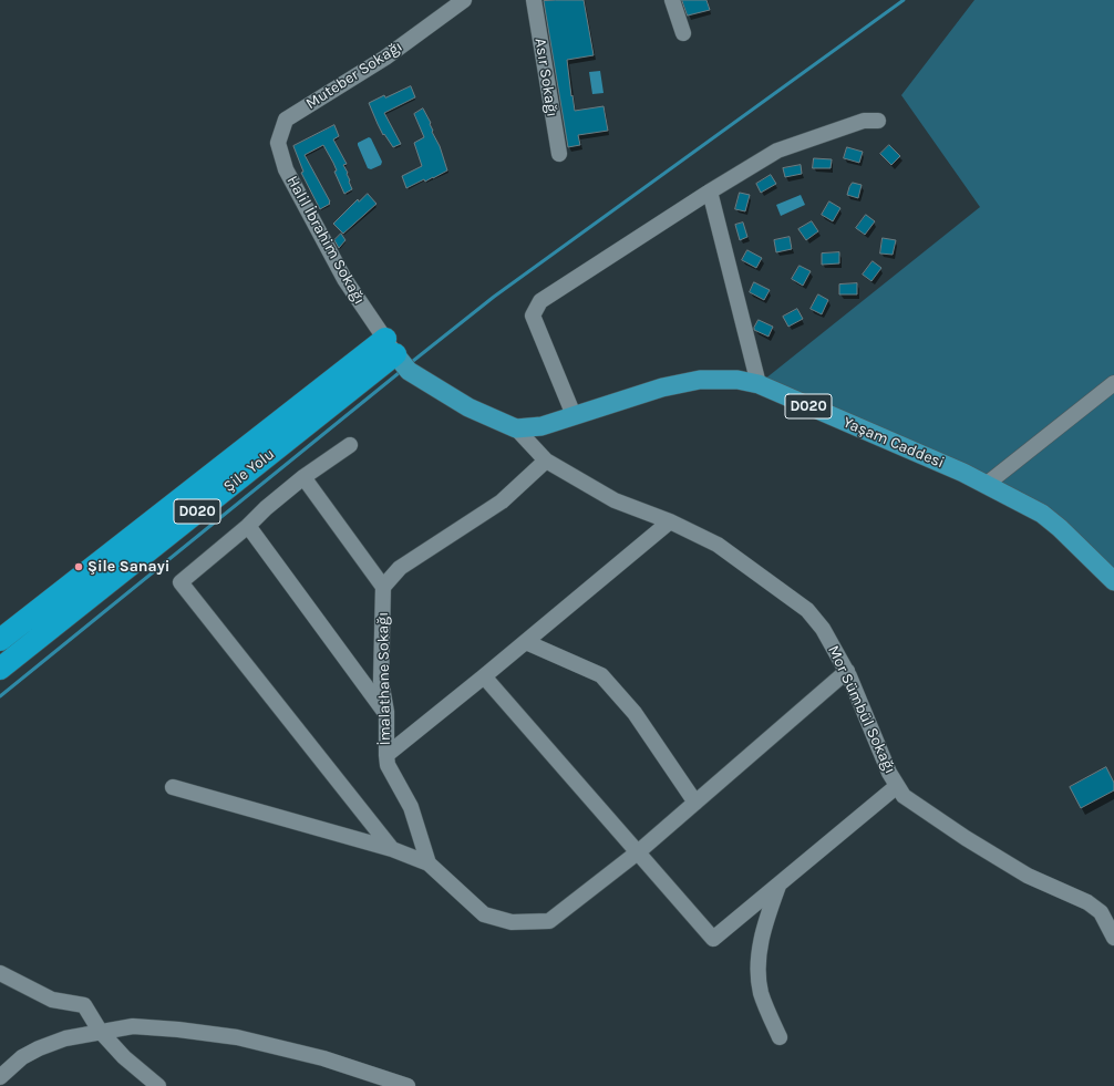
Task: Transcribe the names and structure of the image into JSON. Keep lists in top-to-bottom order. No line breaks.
{"streets":{"highway":["D020","Şile Yolu"],"main road":["Yaşam Caddesi"],"street":["Muteber Sokağı","Asır Sokağı","Halil İbrahim Sokağı","İmalathane Sokağı","Mor Sümbül Sokağı"]},"crossings":[["Muteber Sokağı","Halil İbrahim Sokağı"],["Halil İbrahim Sokağı","Yaşam Caddesi"],["Halil İbrahim Sokağı","Şile Yolu"],["Yaşam Caddesi","Şile Yolu"],["Yaşam Caddesi","Mor Sümbül Sokağı"]],"places":["Şile Sanayi"]}
